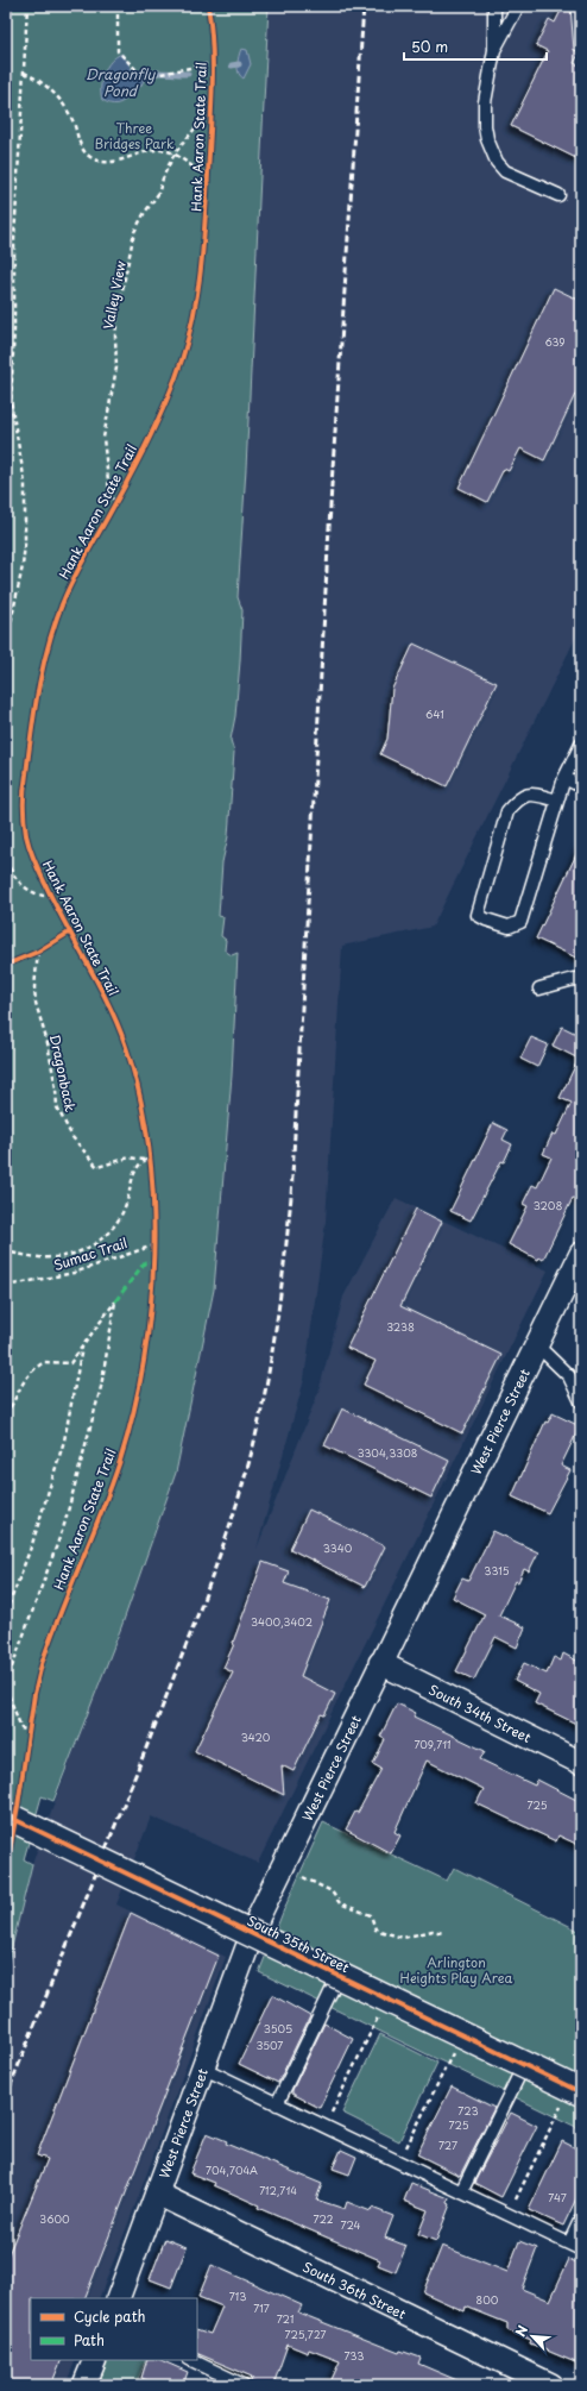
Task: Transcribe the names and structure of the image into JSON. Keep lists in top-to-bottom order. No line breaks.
{"streets":{"main road":["South 35th Street"],"street":["West Pierce Street","South 34th Street","South 36th Street"],"path":["Valley View","Dragonback","Sumac Trail"],"cycle path":["Hank Aaron State Trail"]},"crossings":[["Hank Aaron State Trail","Valley View"],["West Pierce Street","South 34th Street"],["West Pierce Street","South 36th Street"]],"water":["Dragonfly Pond"],"parks":["Three Bridges Park","Arlington Heights Play Area"],"house_numbers":["639","641","3208","3238","3304,3308","3340","3315","3400,3402","3420","709,711","725","3505","3507","723","725","727","704,704A","712,714","747","3600","722","724","713","800","717","721","725,727","733"],"legend":["Cycle path","Path"],"scale_bar":"50 m","north":"top left"}
